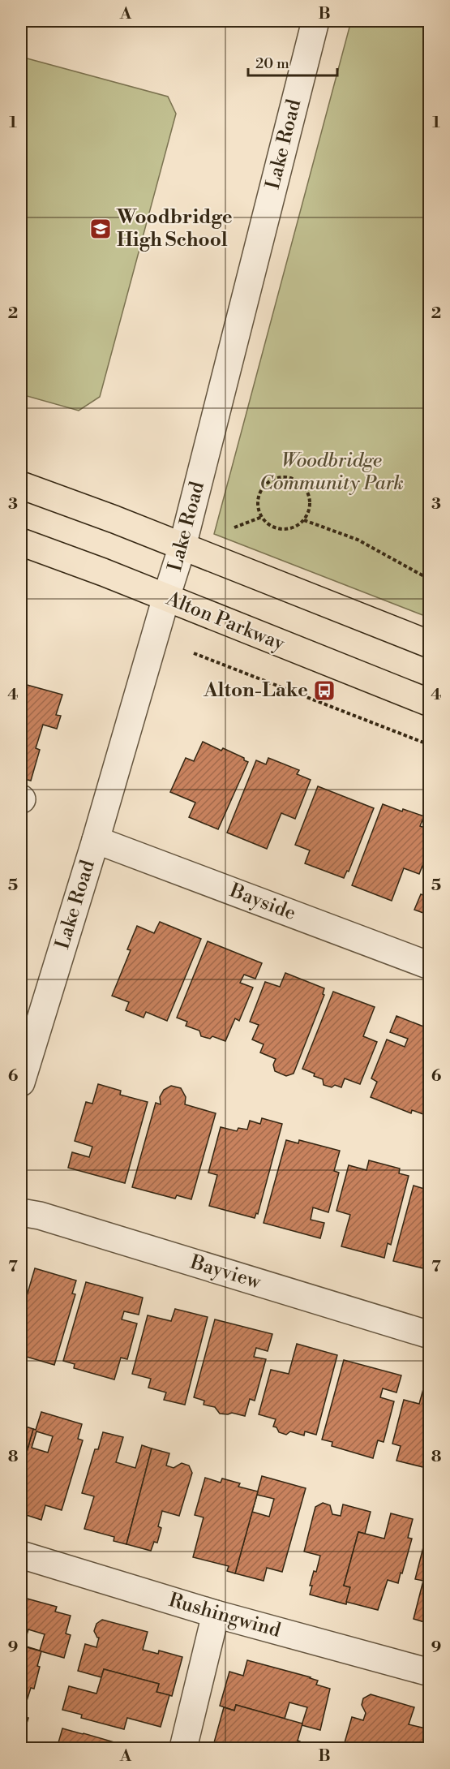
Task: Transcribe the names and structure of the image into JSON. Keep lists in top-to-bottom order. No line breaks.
{"streets":{"main road":["Alton Parkway"],"street":["Lake Road","Bayside","Bayview","Rushingwind"]},"crossings":[["Lake Road","Alton Parkway"],["Lake Road","Bayside"]],"parks":["Woodbridge Community Park"],"places":{"school or university":["Woodbridge High School"],"bus stop":["Alton-Lake"]},"scale_bar":"20 m","grid":{"columns":["A","B"],"rows":["1","2","3","4","5","6","7","8","9"]}}
